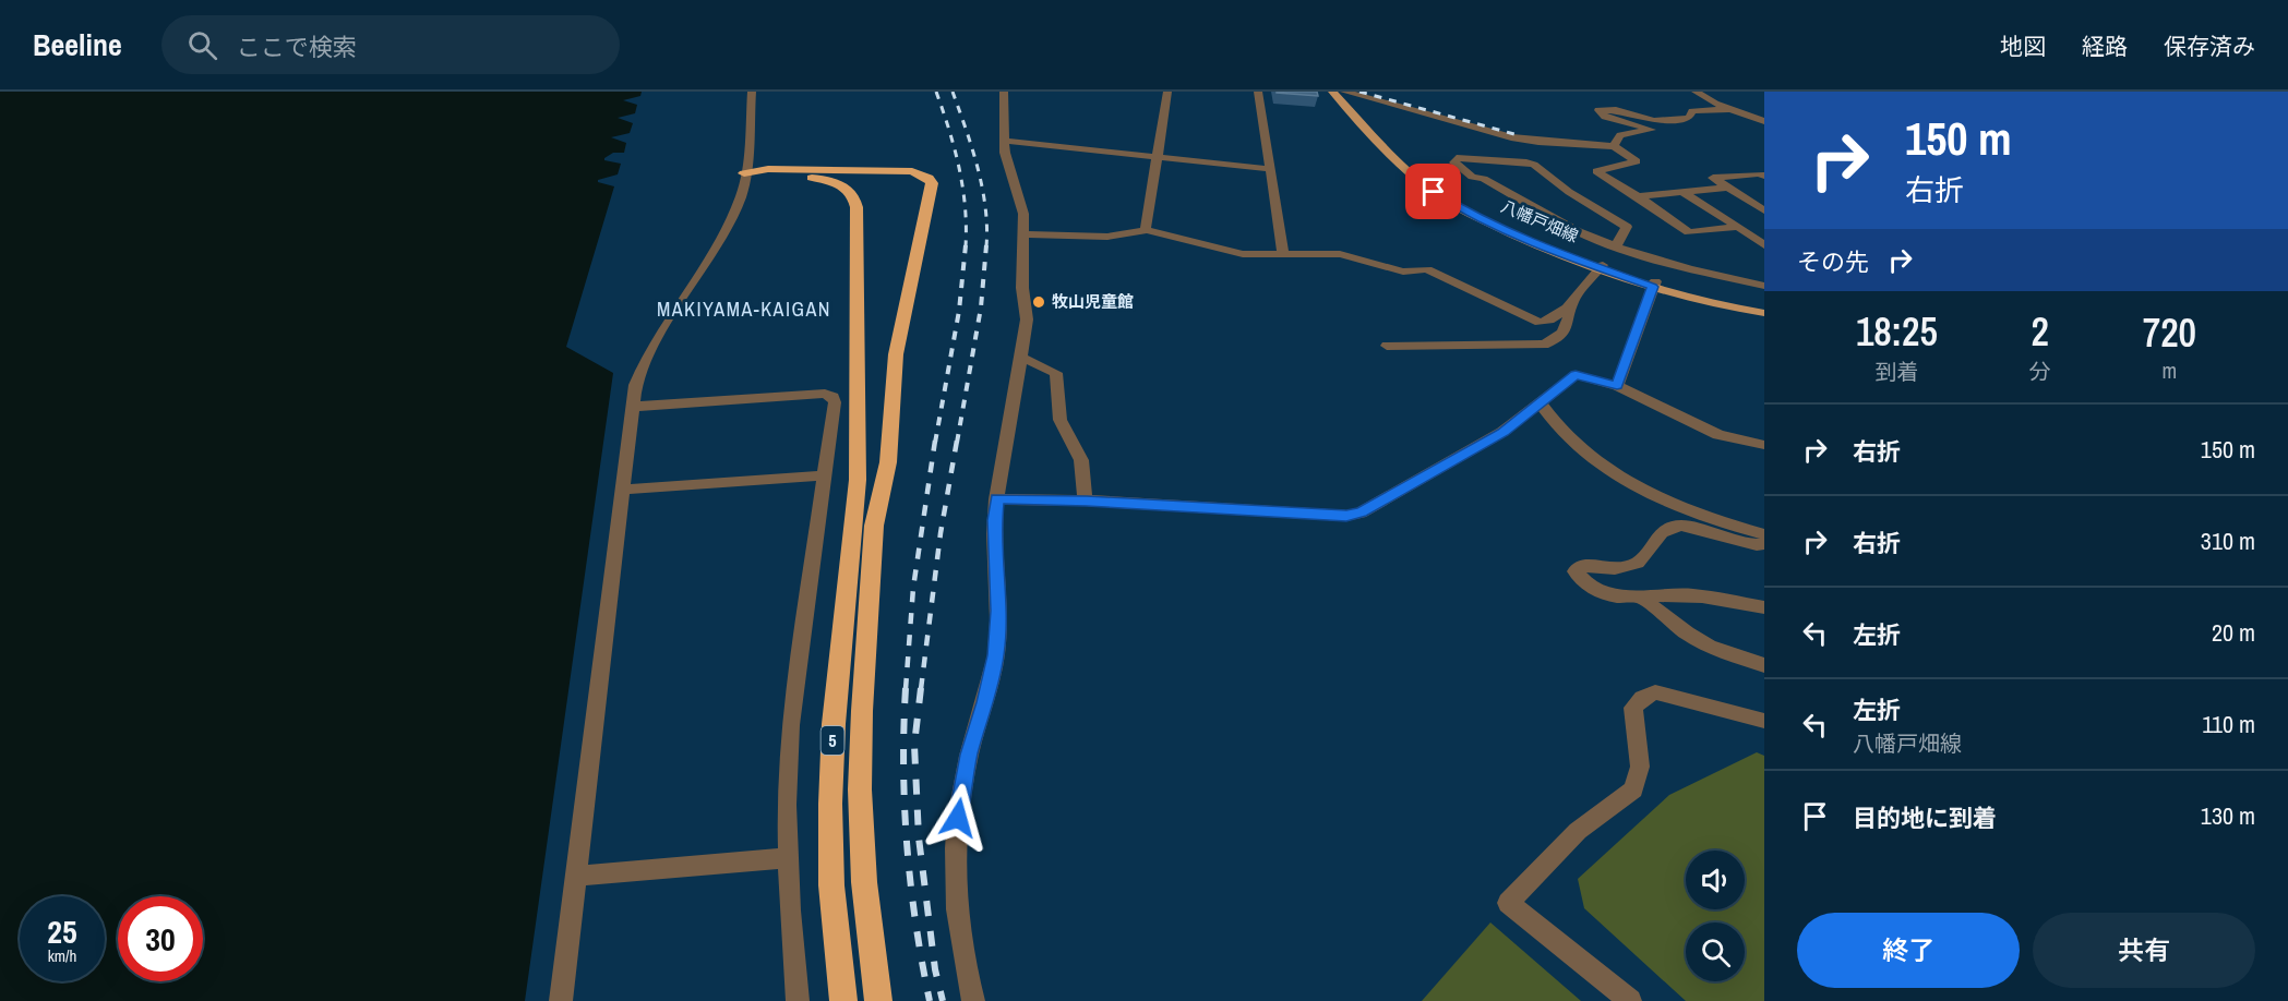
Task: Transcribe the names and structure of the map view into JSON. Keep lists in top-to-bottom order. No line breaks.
{"streets":{"highway":["5"],"main road":["八幡戸畑線"]},"districts":["MAKIYAMA-KAIGAN"],"places":["牧山児童館"],"page":{"header":"Beeline","search":"ここで検索","nav":["地図","経路","保存済み"],"turn":["150 m","右折"],"then":"その先","eta":["18:25","到着","2","分","720","m"],"list":[{"name":"右折","value":"150 m"},{"name":"右折","value":"310 m"},{"name":"左折","value":"20 m"},{"name":"左折","note":"八幡戸畑線","value":"110 m"},{"name":"目的地に到着","value":"130 m"}],"speed":"25 km/h","limit":"30","buttons":["終了","共有"]}}
